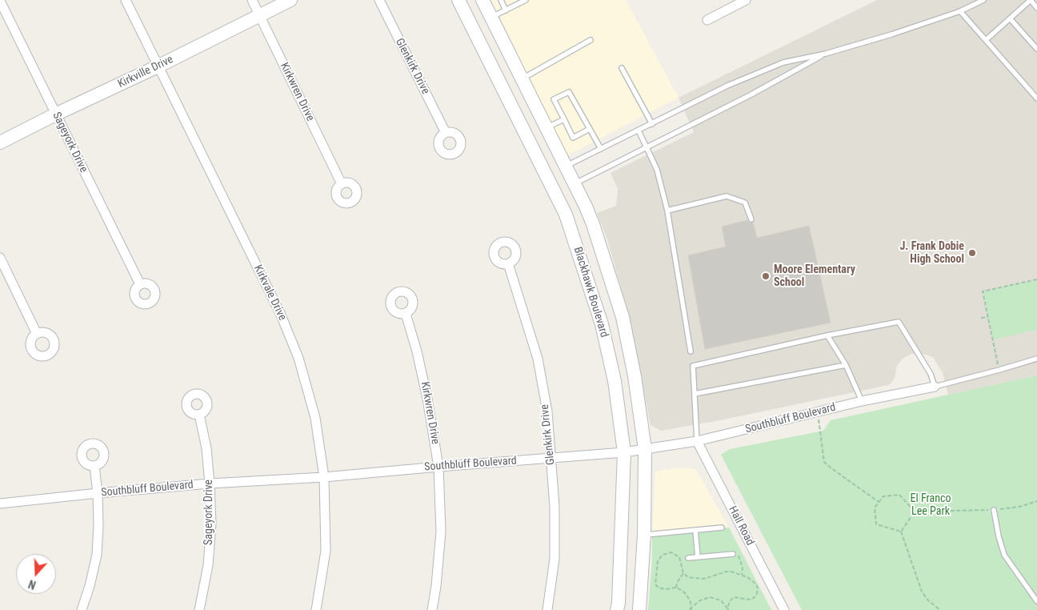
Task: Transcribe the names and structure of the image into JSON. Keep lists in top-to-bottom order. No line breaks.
{"streets":{"main road":["Kirkville Drive","Blackhawk Boulevard"],"street":["Glenkirk Drive","Kirkwren Drive","Sageyork Drive","Kirkvale Drive","Southbluff Boulevard","Hall Road"]},"crossings":[["Glenkirk Drive","Southbluff Boulevard"],["Kirkville Drive","Kirkwren Drive"],["Kirkville Drive","Sageyork Drive"],["Kirkville Drive","Kirkvale Drive"],["Kirkwren Drive","Southbluff Boulevard"],["Sageyork Drive","Southbluff Boulevard"],["Blackhawk Boulevard","Southbluff Boulevard"],["Kirkvale Drive","Southbluff Boulevard"],["Southbluff Boulevard","Hall Road"]],"parks":["El Franco Lee Park"],"places":["J. Frank Dobie High School","Moore Elementary School"],"north":"bottom"}
